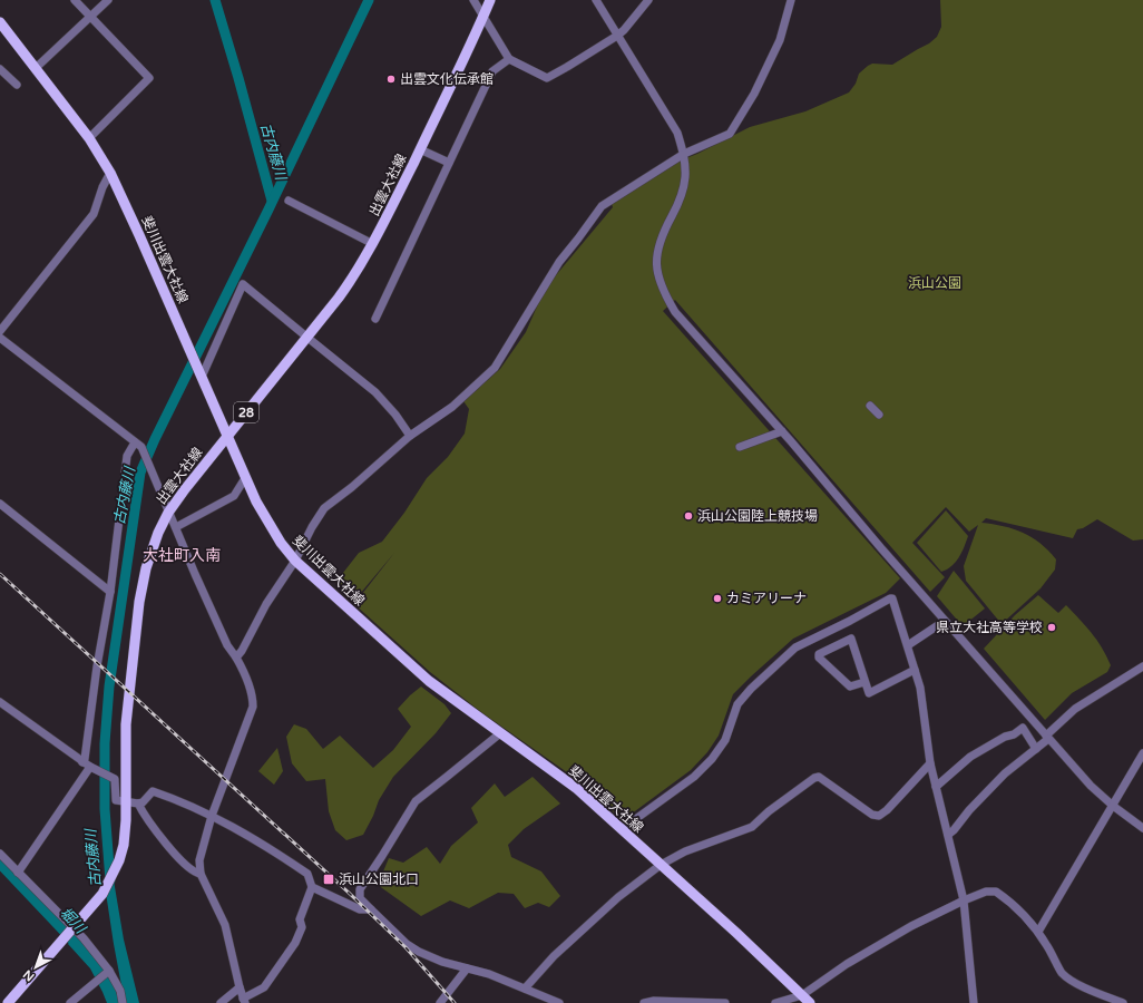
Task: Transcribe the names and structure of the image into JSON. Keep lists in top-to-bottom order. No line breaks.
{"streets":{"main road":["出雲大社線","斐川出雲大社線","28"]},"crossings":[["出雲大社線","斐川出雲大社線"]],"districts":["大社町入南"],"water":["古内藤川","堀川"],"parks":["浜山公園"],"places":{"other":["出雲文化伝承館","浜山公園陸上競技場","カミアリーナ","県立大社高等学校"],"transit":["浜山公園北口"]},"north":"bottom left"}
